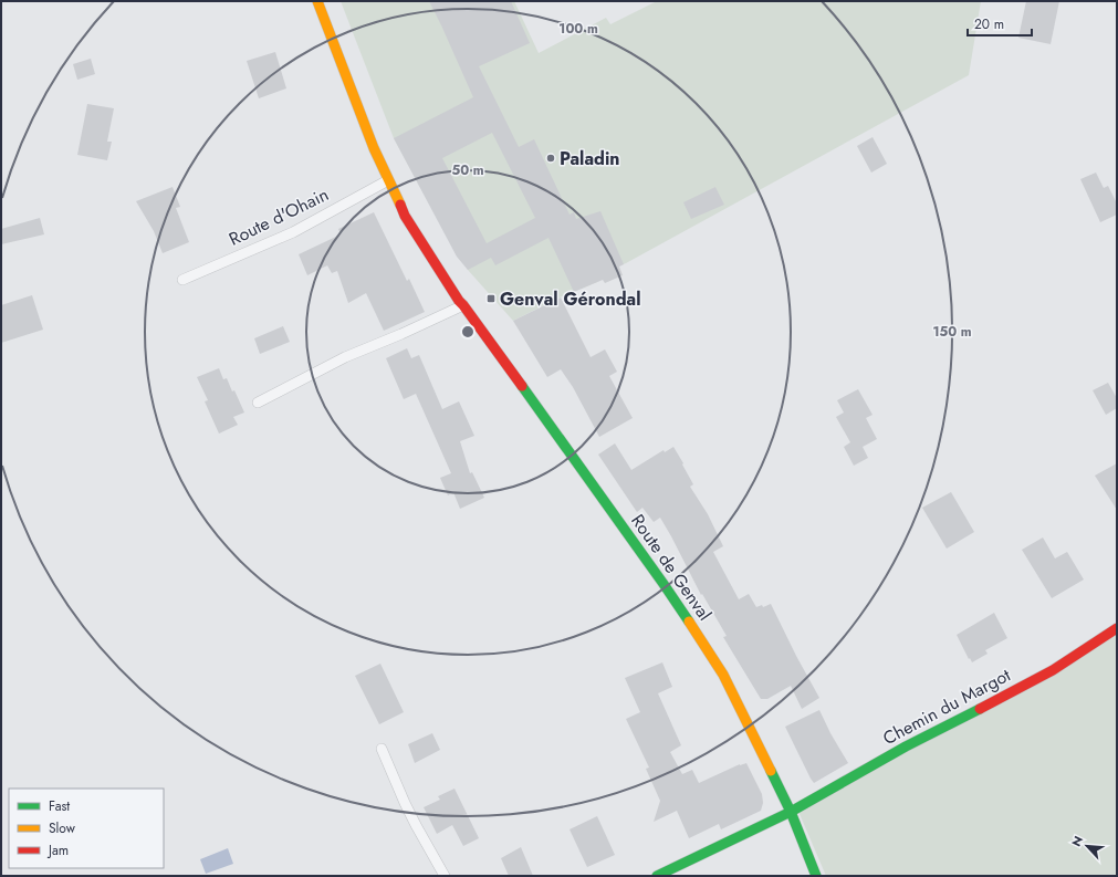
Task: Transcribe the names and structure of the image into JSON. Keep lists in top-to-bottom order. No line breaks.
{"streets":{"main road":["Route de Genval","Chemin du Margot"],"lane":["Route d'Ohain"]},"crossings":[["Route de Genval","Chemin du Margot"]],"places":{"other":["Paladin"],"transit":["Genval Gérondal"]},"legend":["Fast","Slow","Jam"],"scale_bar":"20 m","north":"top left","rings":["100 m","50 m","150 m"]}
